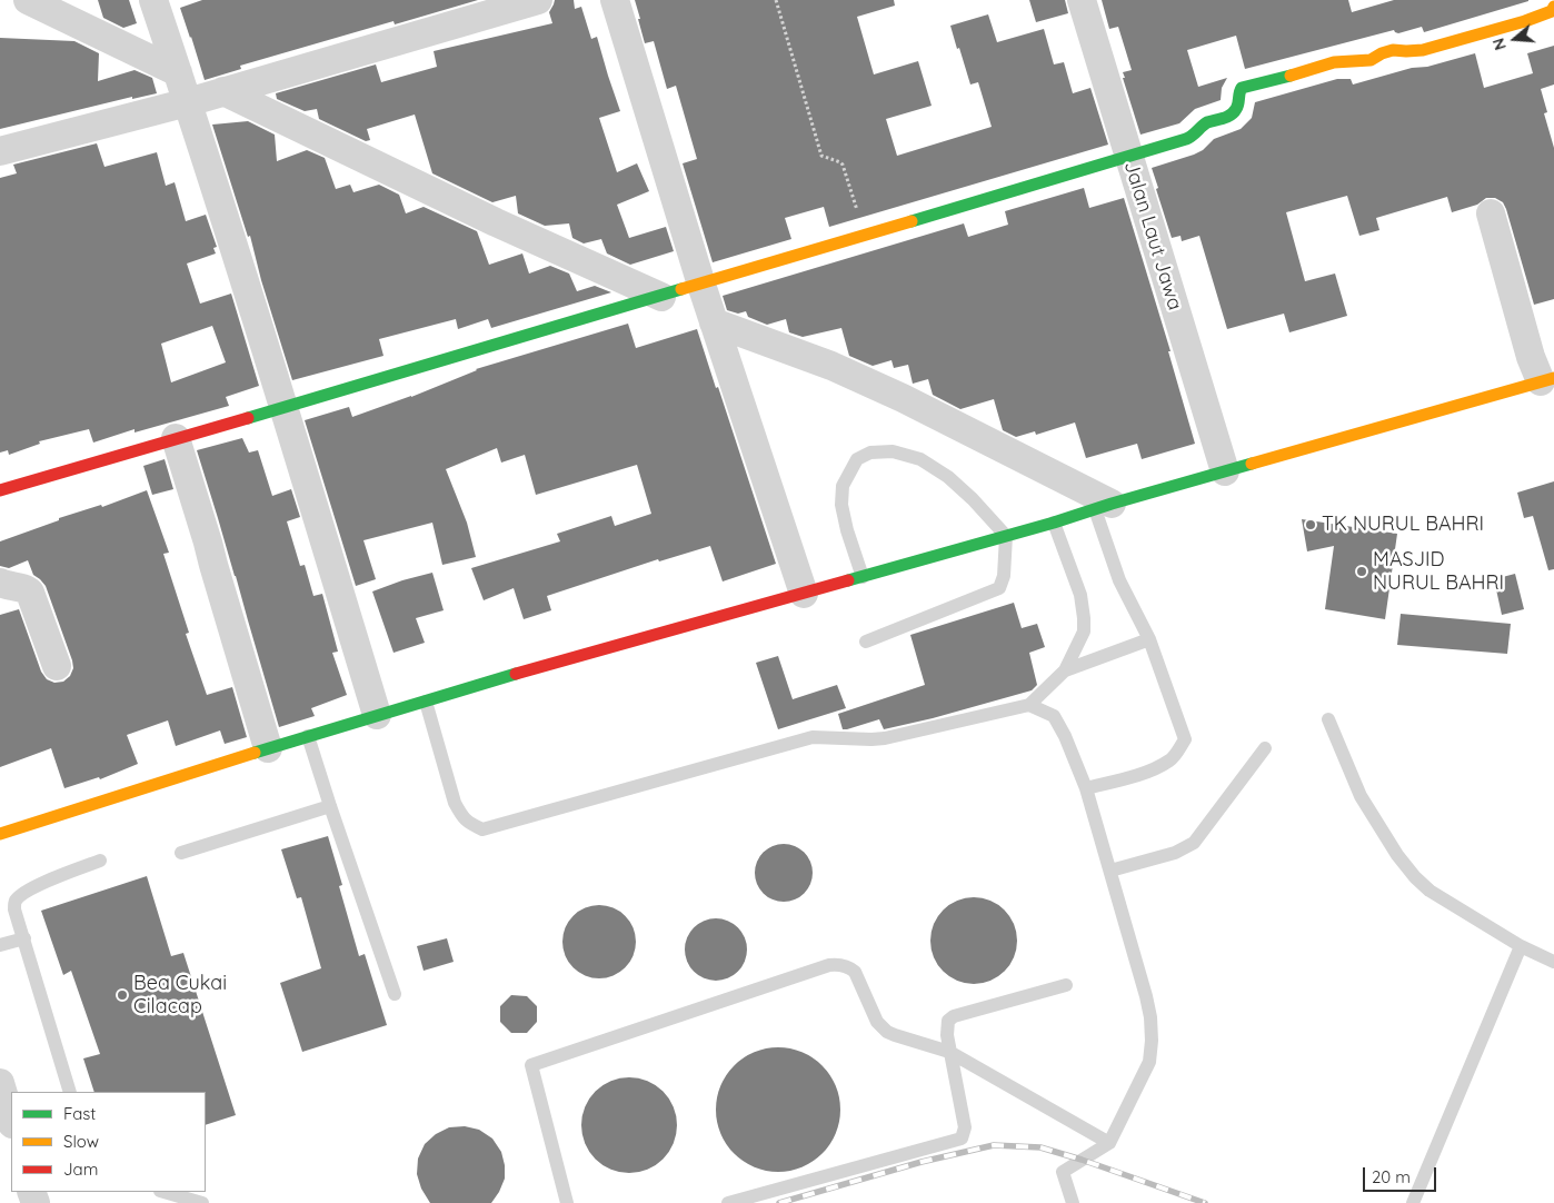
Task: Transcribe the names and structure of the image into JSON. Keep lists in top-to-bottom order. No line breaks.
{"streets":{"street":["Jalan Laut Jawa"]},"places":["TK NURUL BAHRI","MASJID NURUL BAHRI","Bea Cukai Cilacap"],"legend":["Fast","Slow","Jam"],"scale_bar":"20 m","north":"left"}
